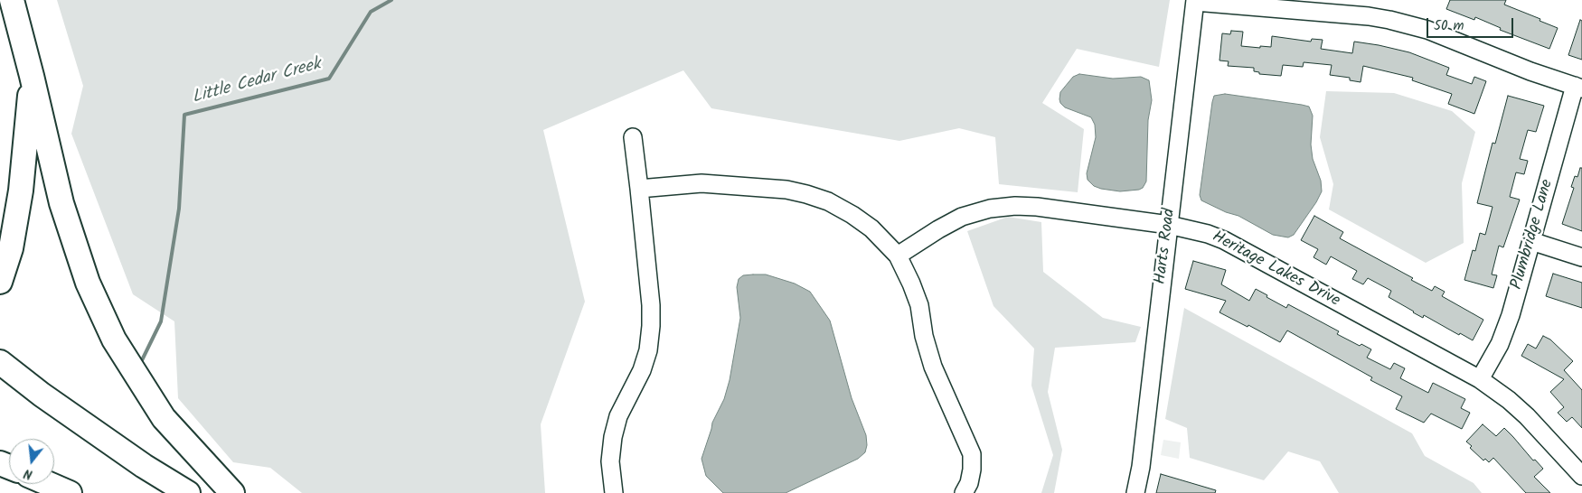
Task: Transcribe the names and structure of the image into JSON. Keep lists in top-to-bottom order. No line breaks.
{"streets":{"street":["Plumbridge Lane","Harts Road","Heritage Lakes Drive"]},"crossings":[["Plumbridge Lane","Heritage Lakes Drive"],["Harts Road","Heritage Lakes Drive"]],"water":["Little Cedar Creek"],"scale_bar":"50 m","north":"bottom"}
